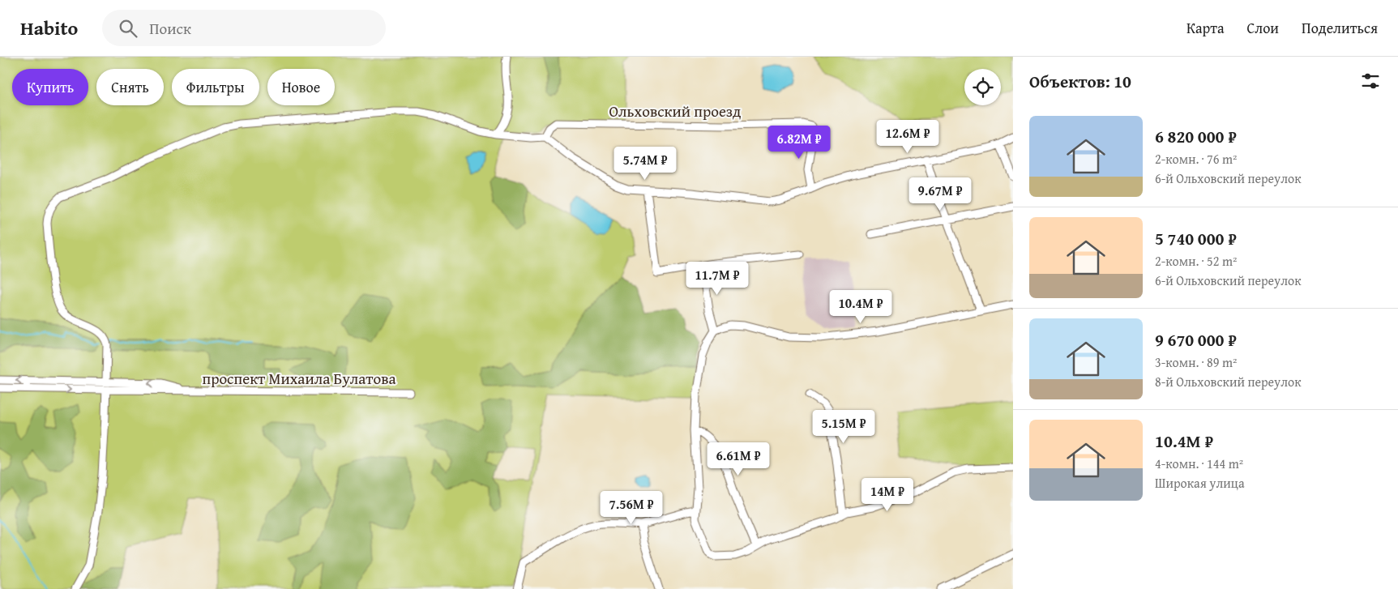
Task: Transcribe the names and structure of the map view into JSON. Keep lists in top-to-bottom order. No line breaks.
{"streets":{"street":["Ольховский проезд","проспект Михаила Булатова"]},"page":{"header":"Habito","search":"Поиск","nav":["Карта","Слои","Поделиться"],"heading":"Объектов: 10","chip":["Купить","Снять","Фильтры","Новое"],"list":[{"name":"6 820 000 ₽","note":"2-комн. · 76 m² · 6-й Ольховский переулок"},{"name":"5 740 000 ₽","note":"2-комн. · 52 m² · 6-й Ольховский переулок"},{"name":"9 670 000 ₽","note":"3-комн. · 89 m² · 8-й Ольховский переулок"},{"name":"10.4M ₽","note":"4-комн. · 144 m² · Широкая улица"}],"price":["12.6M ₽","6.82M ₽","5.74M ₽","9.67M ₽","11.7M ₽","10.4M ₽","5.15M ₽","6.61M ₽","14M ₽","7.56M ₽"]}}
